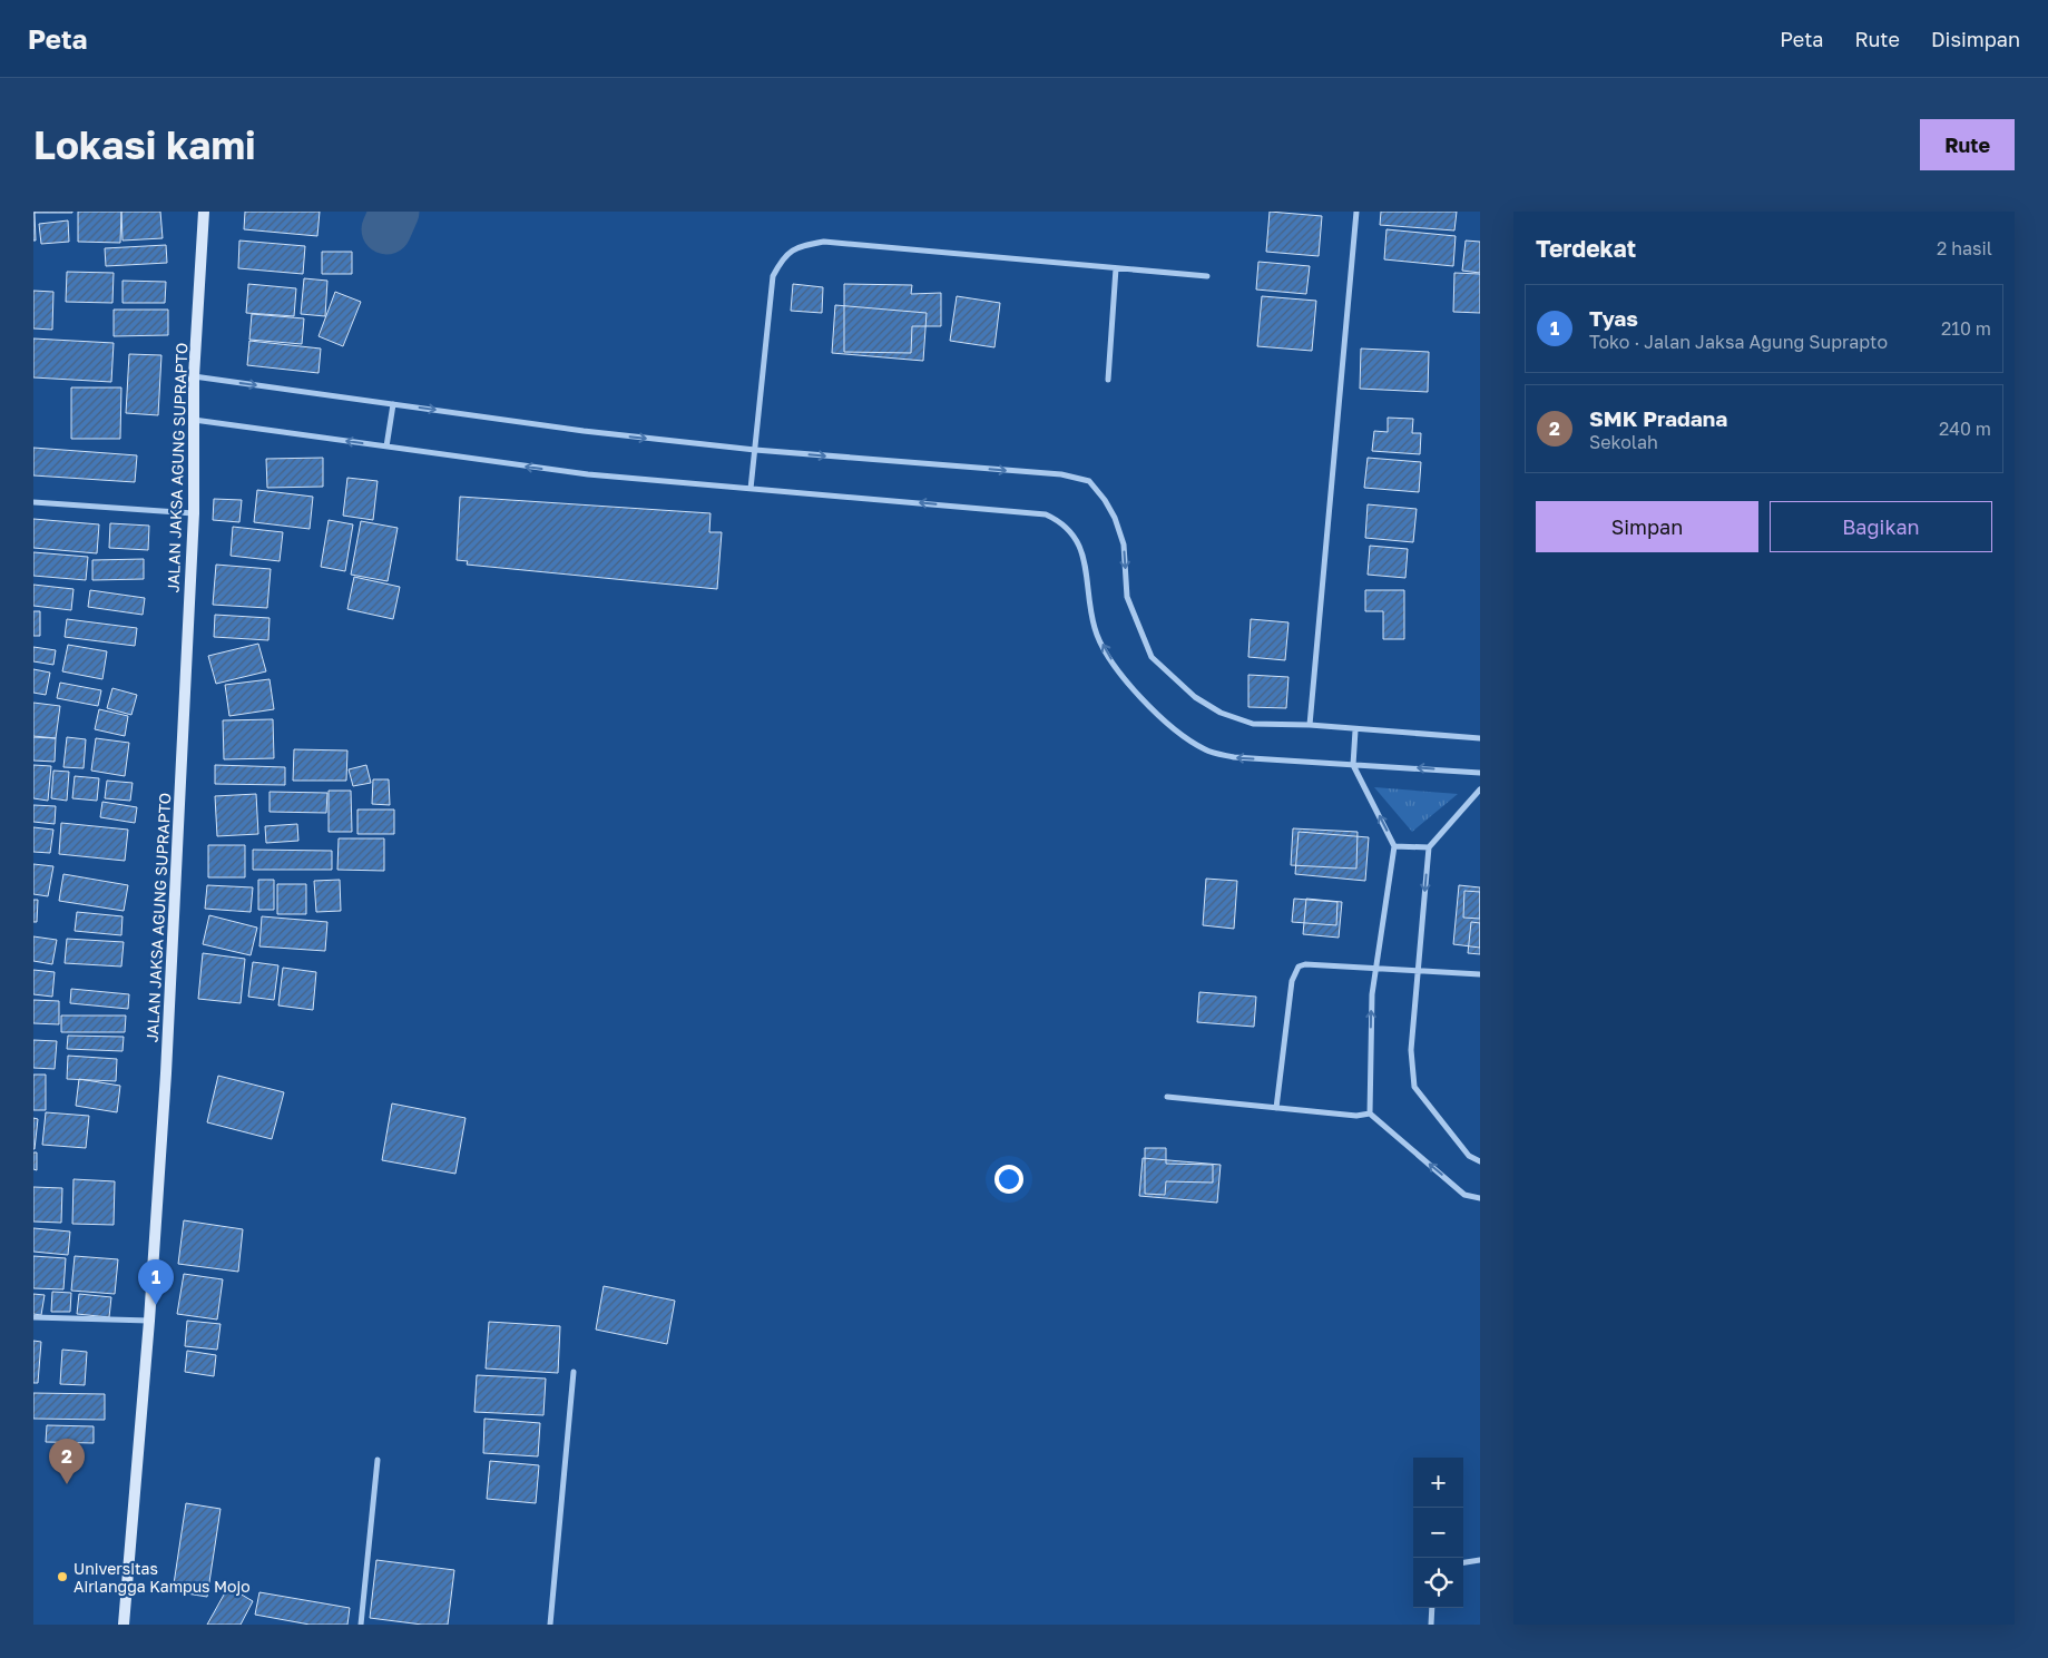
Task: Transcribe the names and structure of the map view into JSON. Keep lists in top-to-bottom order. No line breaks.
{"streets":{"main road":["JALAN JAKSA AGUNG SUPRAPTO"]},"places":["Universitas Airlangga Kampus Mojo"],"page":{"header":"Peta","nav":["Peta","Rute","Disimpan"],"buttons":["Rute",["Simpan","Bagikan"]],"title":"Lokasi kami","heading":["Terdekat","2 hasil"],"list":[{"mark":"1","name":"Tyas","note":"Toko · Jalan Jaksa Agung Suprapto","value":"210 m"},{"mark":"2","name":"SMK Pradana","note":"Sekolah","value":"240 m"}],"pins":["1","2"],"map_buttons":["+","−"]}}
